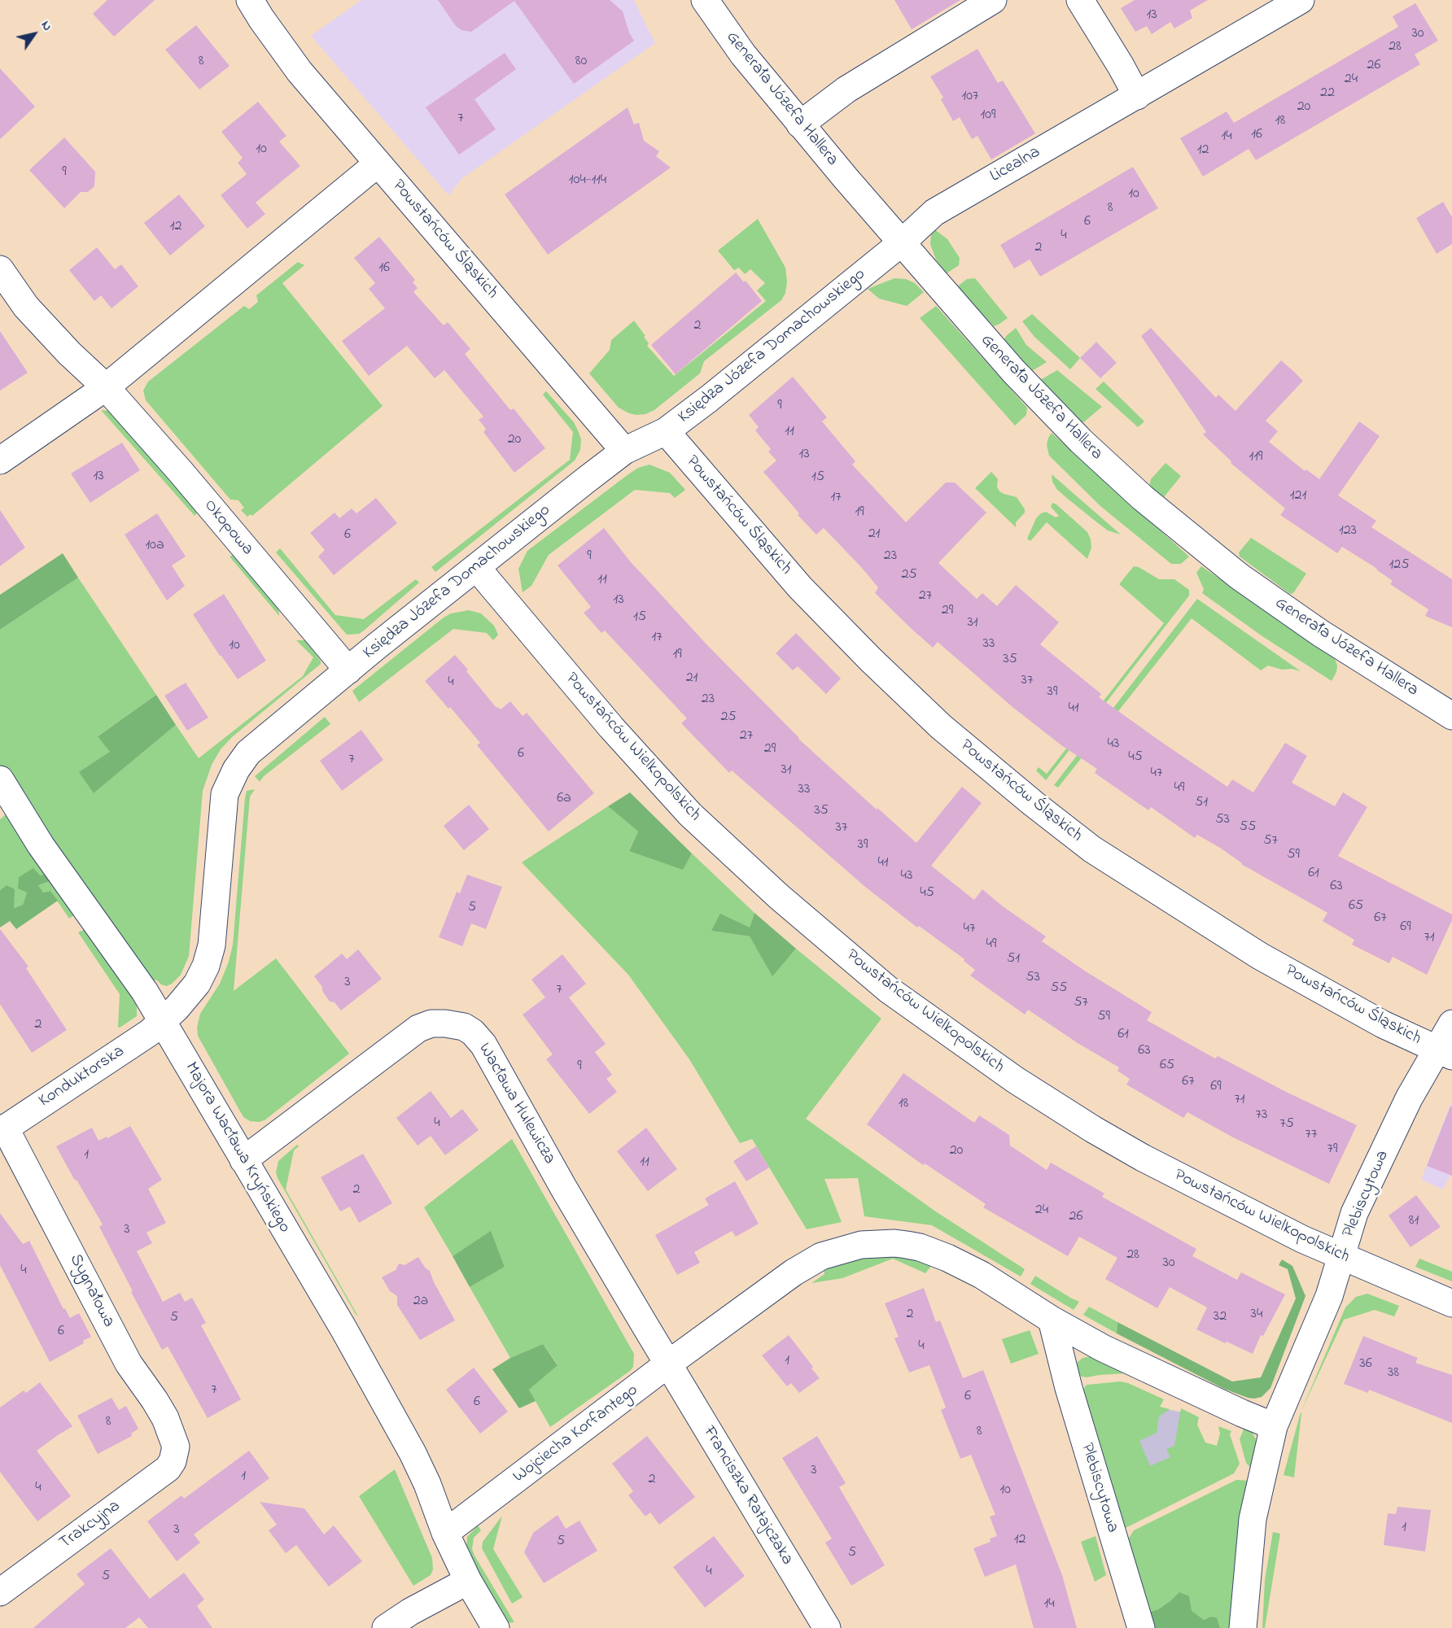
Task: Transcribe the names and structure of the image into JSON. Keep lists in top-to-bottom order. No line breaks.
{"streets":{"street":["Generała Józefa Hallera","Licealna","Powstańców Śląskich","Księdza Józefa Domachowskiego","Okopowa","Powstańców Wielkopolskich","Konduktorska","Wacława Hulewicza","Majora Wacława Kryńskiego","Plebiscytowa","Sygnałowa","Wojciecha Korfantego","Franciszka Ratajczaka","Trakcyjna"]},"crossings":[["Generała Józefa Hallera","Licealna"],["Generała Józefa Hallera","Księdza Józefa Domachowskiego"],["Licealna","Księdza Józefa Domachowskiego"],["Powstańców Śląskich","Księdza Józefa Domachowskiego"],["Powstańców Śląskich","Plebiscytowa"],["Księdza Józefa Domachowskiego","Okopowa"],["Księdza Józefa Domachowskiego","Powstańców Wielkopolskich"],["Księdza Józefa Domachowskiego","Konduktorska"],["Księdza Józefa Domachowskiego","Majora Wacława Kryńskiego"],["Powstańców Wielkopolskich","Plebiscytowa"],["Konduktorska","Majora Wacława Kryńskiego"],["Konduktorska","Sygnałowa"],["Wacława Hulewicza","Majora Wacława Kryńskiego"],["Wacława Hulewicza","Wojciecha Korfantego"],["Wacława Hulewicza","Franciszka Ratajczaka"],["Majora Wacława Kryńskiego","Wojciecha Korfantego"],["Plebiscytowa","Wojciecha Korfantego"],["Sygnałowa","Trakcyjna"],["Wojciecha Korfantego","Franciszka Ratajczaka"]],"house_numbers":["13","30","28","8","80","26","24","22","107","20","109","7","18","16","14","10","12","9","104-114","10","8","6","12","4","2","16","2","9","11","20","13","119","13","15","121","17","19","123","21","6","10a","9","23","125","25","11","27","13","29","15","31","17","33","10","19","35","21","37","4","39","23","41","25","27","43","29","6","45","7","31","47","49","33","6a","51","35","53","55","37","57","39","59","41","61","43","63","45","65","5","67","69","47","71","49","51","53","3","55","7","57","59","2","61","63","65","9","67","69","71","18","73","4","75","77","79","20","1","11","2","24","26","81","3","28","30","4","2a","2","34","32","5","6","4","1","36","38","7","6","6","8","8","3","1","2","4","10","1","3","12","5","5","4","5","14"],"north":"top right"}
